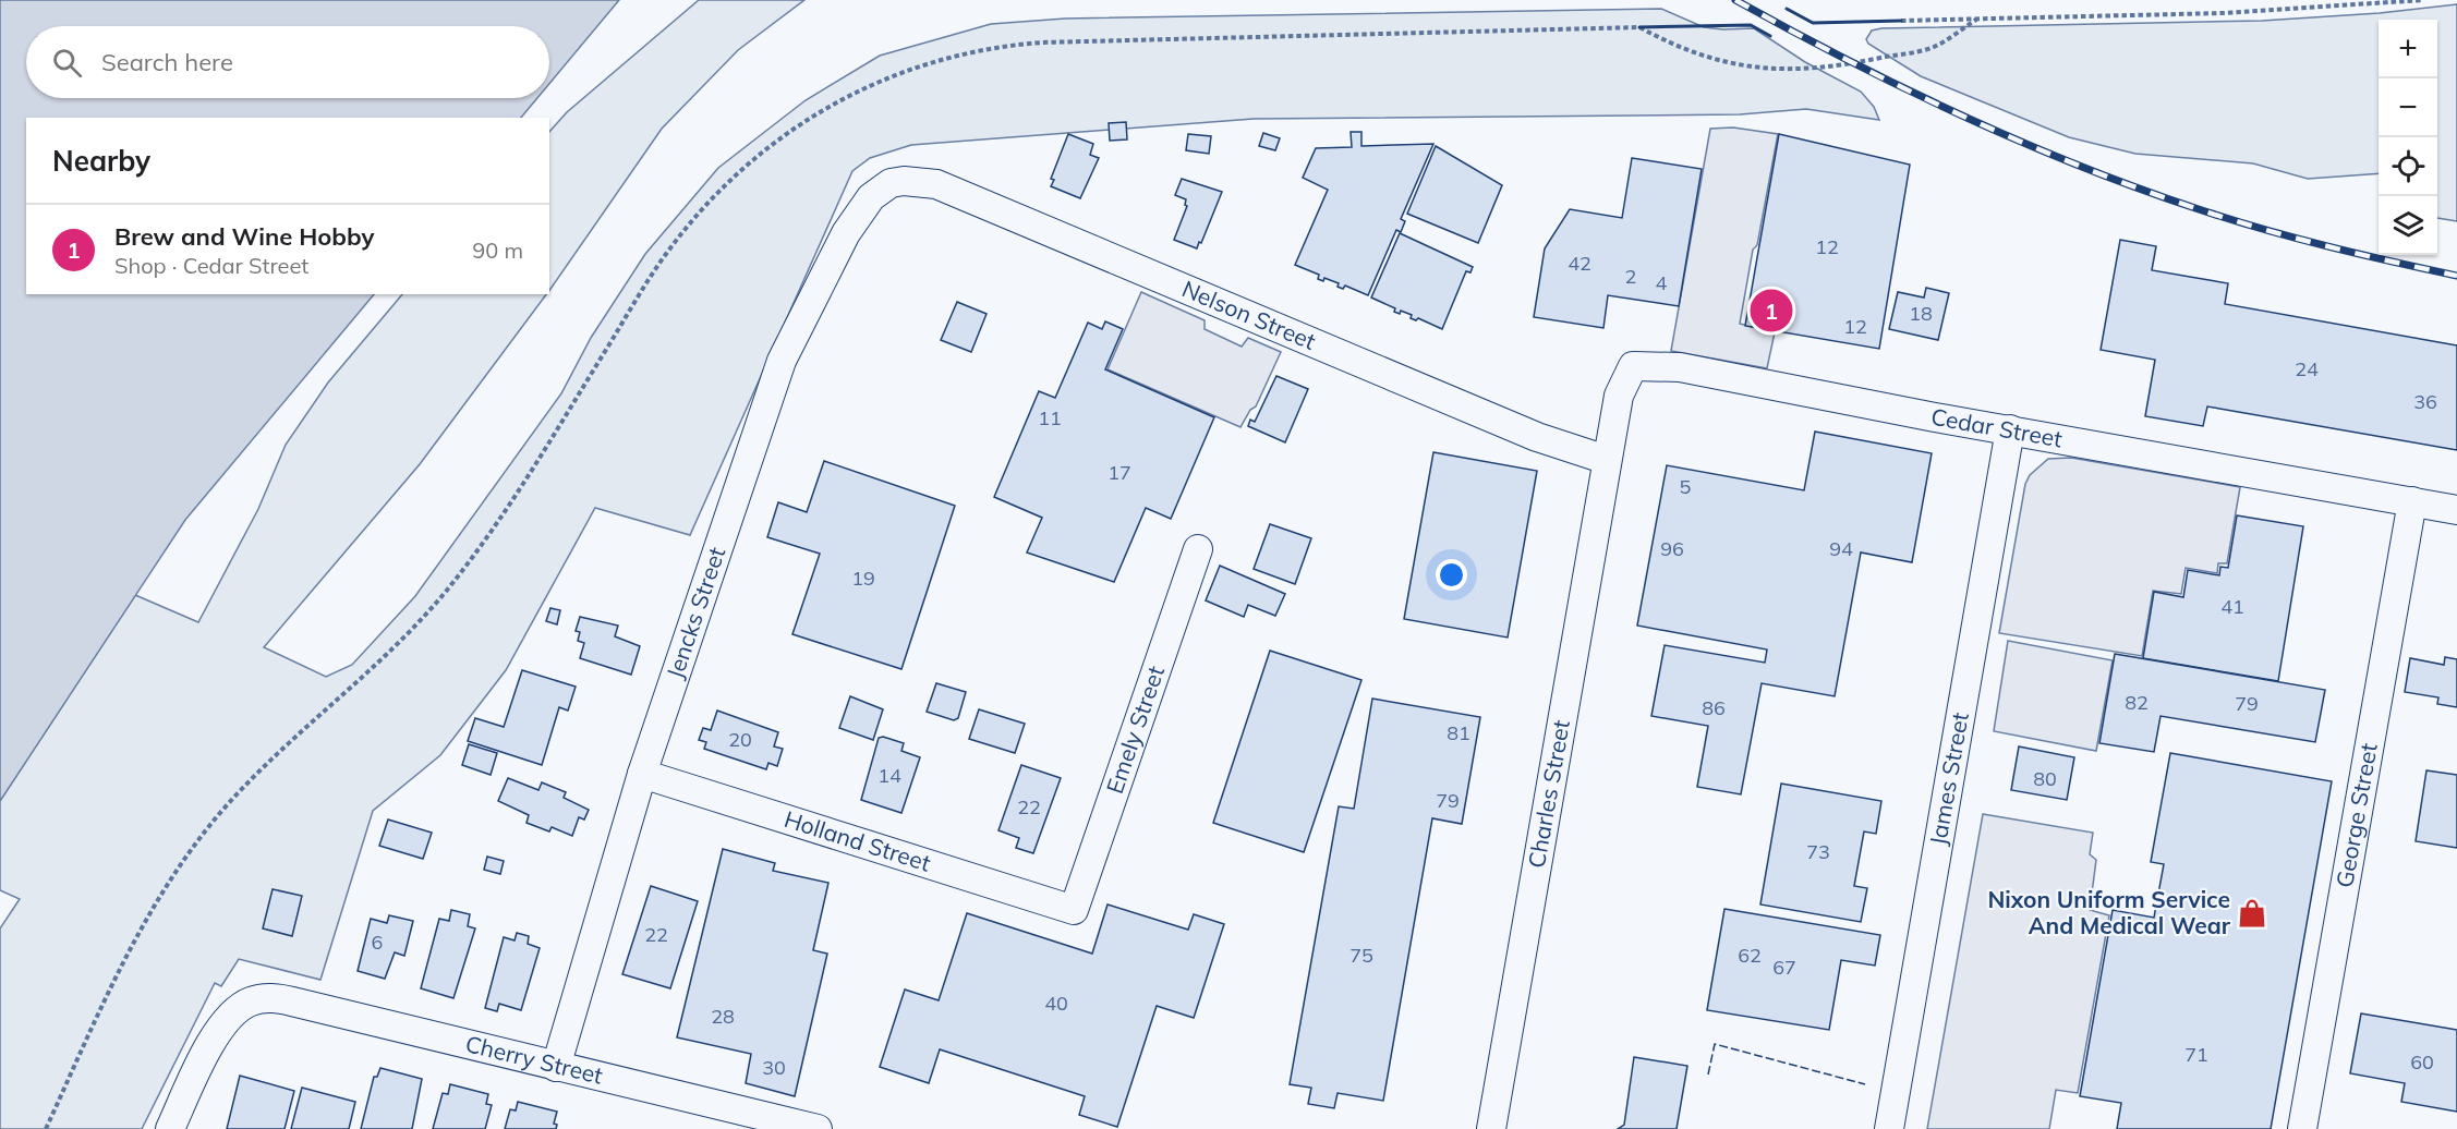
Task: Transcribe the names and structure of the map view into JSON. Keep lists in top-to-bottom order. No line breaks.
{"streets":{"street":["Nelson Street","Cedar Street","Jencks Street","Emely Street","James Street","Charles Street","George Street","Holland Street","Cherry Street"]},"crossings":[["Nelson Street","Cedar Street"],["Nelson Street","Jencks Street"],["Nelson Street","Charles Street"],["Cedar Street","James Street"],["Cedar Street","Charles Street"],["Cedar Street","George Street"],["Jencks Street","Holland Street"],["Jencks Street","Cherry Street"],["Emely Street","Holland Street"]],"places":{"shop":["Nixon Uniform Service And Medical Wear"]},"house_numbers":["12","42","2","4","18","12","24","36","11","17","5","96","94","19","41","82","79","86","81","20","14","80","79","22","73","22","6","75","62","67","40","28","71","60","30"],"page":{"map_buttons":["+","−"],"search":"Search here","heading":"Nearby","list":[{"mark":"1","name":"Brew and Wine Hobby","note":"Shop · Cedar Street","value":"90 m"}],"pins":"1"}}
